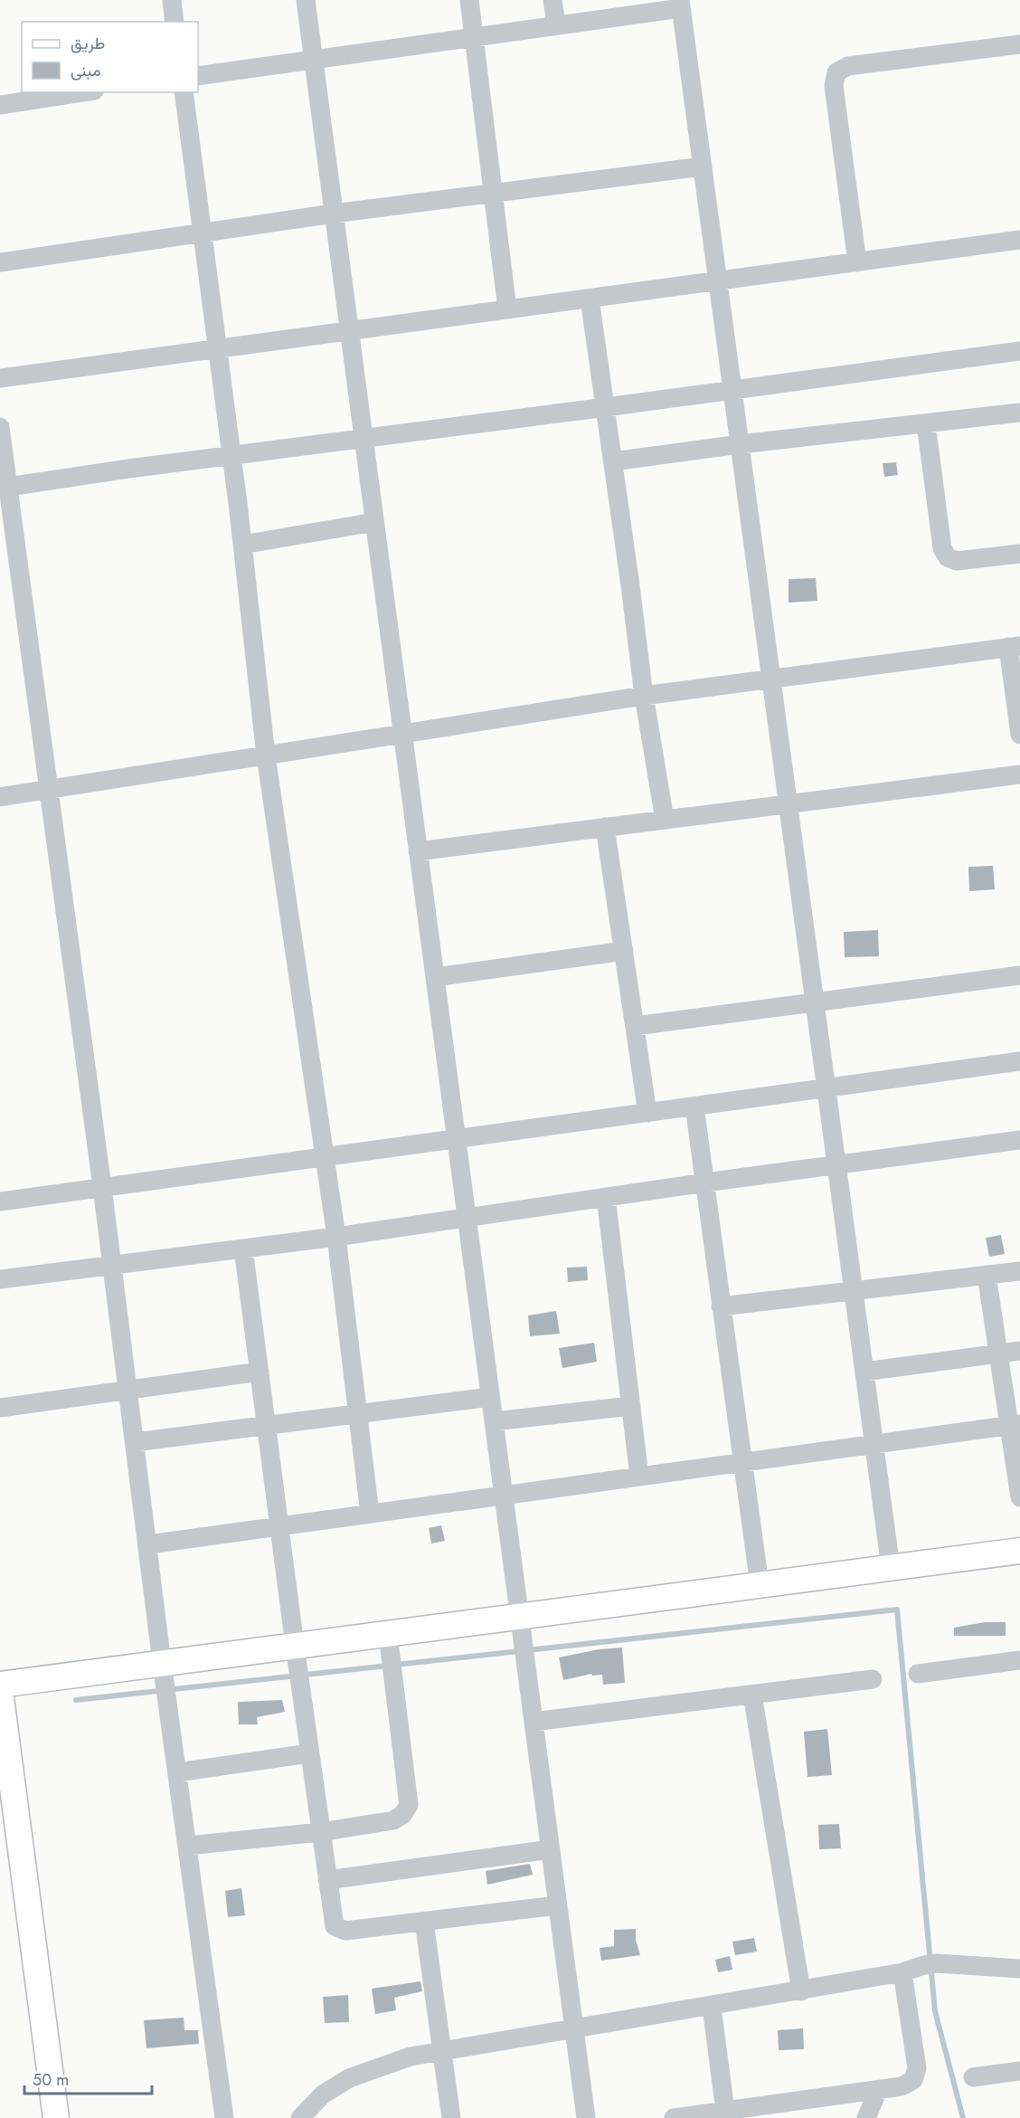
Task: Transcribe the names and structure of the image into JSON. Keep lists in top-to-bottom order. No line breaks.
{"legend":["طريق","مبنى"],"scale_bar":"50 m"}
